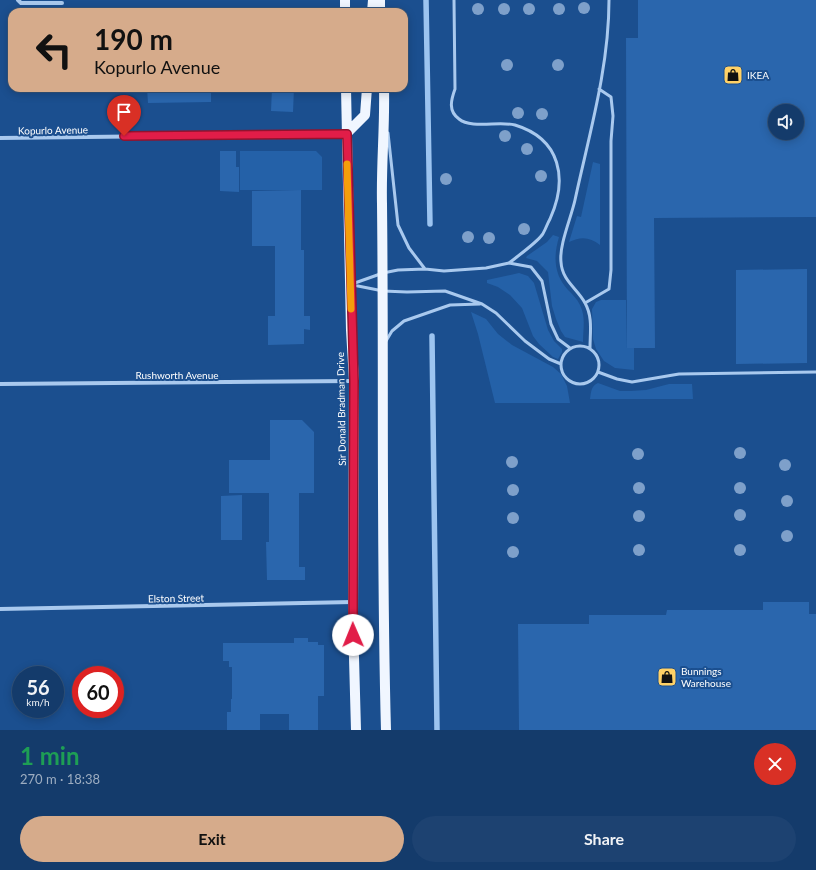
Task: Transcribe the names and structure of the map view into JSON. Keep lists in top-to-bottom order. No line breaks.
{"streets":{"main road":["Sir Donald Bradman Drive"],"street":["Kopurlo Avenue","Rushworth Avenue","Elston Street"]},"crossings":[["Kopurlo Avenue","Sir Donald Bradman Drive"],["Rushworth Avenue","Sir Donald Bradman Drive"],["Sir Donald Bradman Drive","Elston Street"]],"places":{"shop":["IKEA","Bunnings Warehouse"]},"page":{"turn":["190 m","Kopurlo Avenue"],"speed":"56 km/h","limit":"60","heading":["1 min","270 m · 18:38"],"buttons":["Exit","Share"]}}
